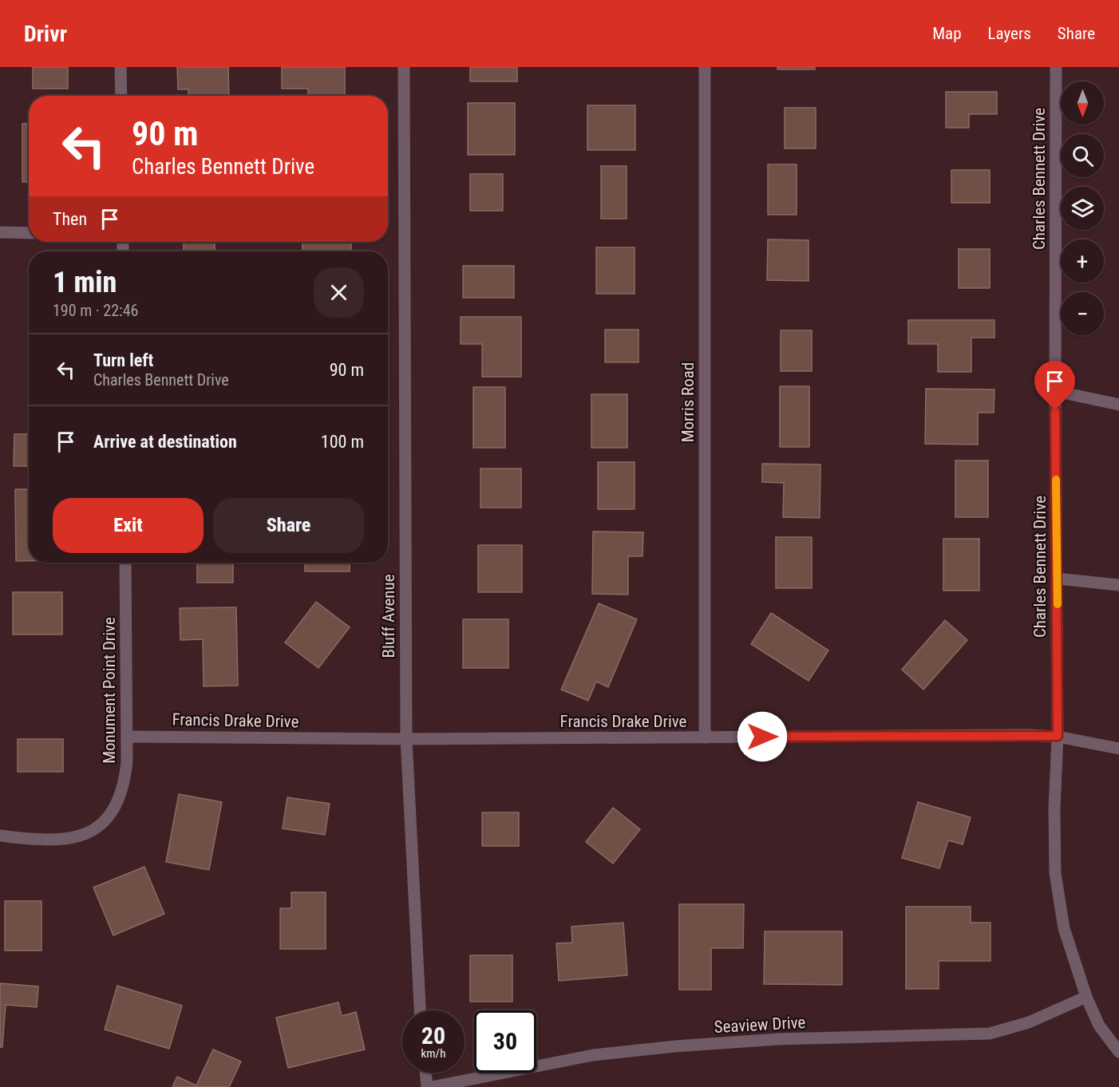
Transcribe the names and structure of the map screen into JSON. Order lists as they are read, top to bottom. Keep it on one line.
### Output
{"streets":{"street":["Charles Bennett Drive","Morris Road","Bluff Avenue","Monument Point Drive","Francis Drake Drive","Seaview Drive"]},"crossings":[["Charles Bennett Drive","Francis Drake Drive"],["Charles Bennett Drive","Seaview Drive"],["Morris Road","Francis Drake Drive"],["Bluff Avenue","Francis Drake Drive"],["Monument Point Drive","Francis Drake Drive"]],"north":"bottom","page":{"header":"Drivr","nav":["Map","Layers","Share"],"map_buttons":["+","−"],"turn":["90 m","Charles Bennett Drive"],"then":"Then","heading":["1 min","190 m · 22:46"],"list":[{"name":"Turn left","note":"Charles Bennett Drive","value":"90 m"},{"name":"Arrive at destination","value":"100 m"}],"buttons":["Exit","Share"],"speed":"20 km/h","limit":"30"}}
